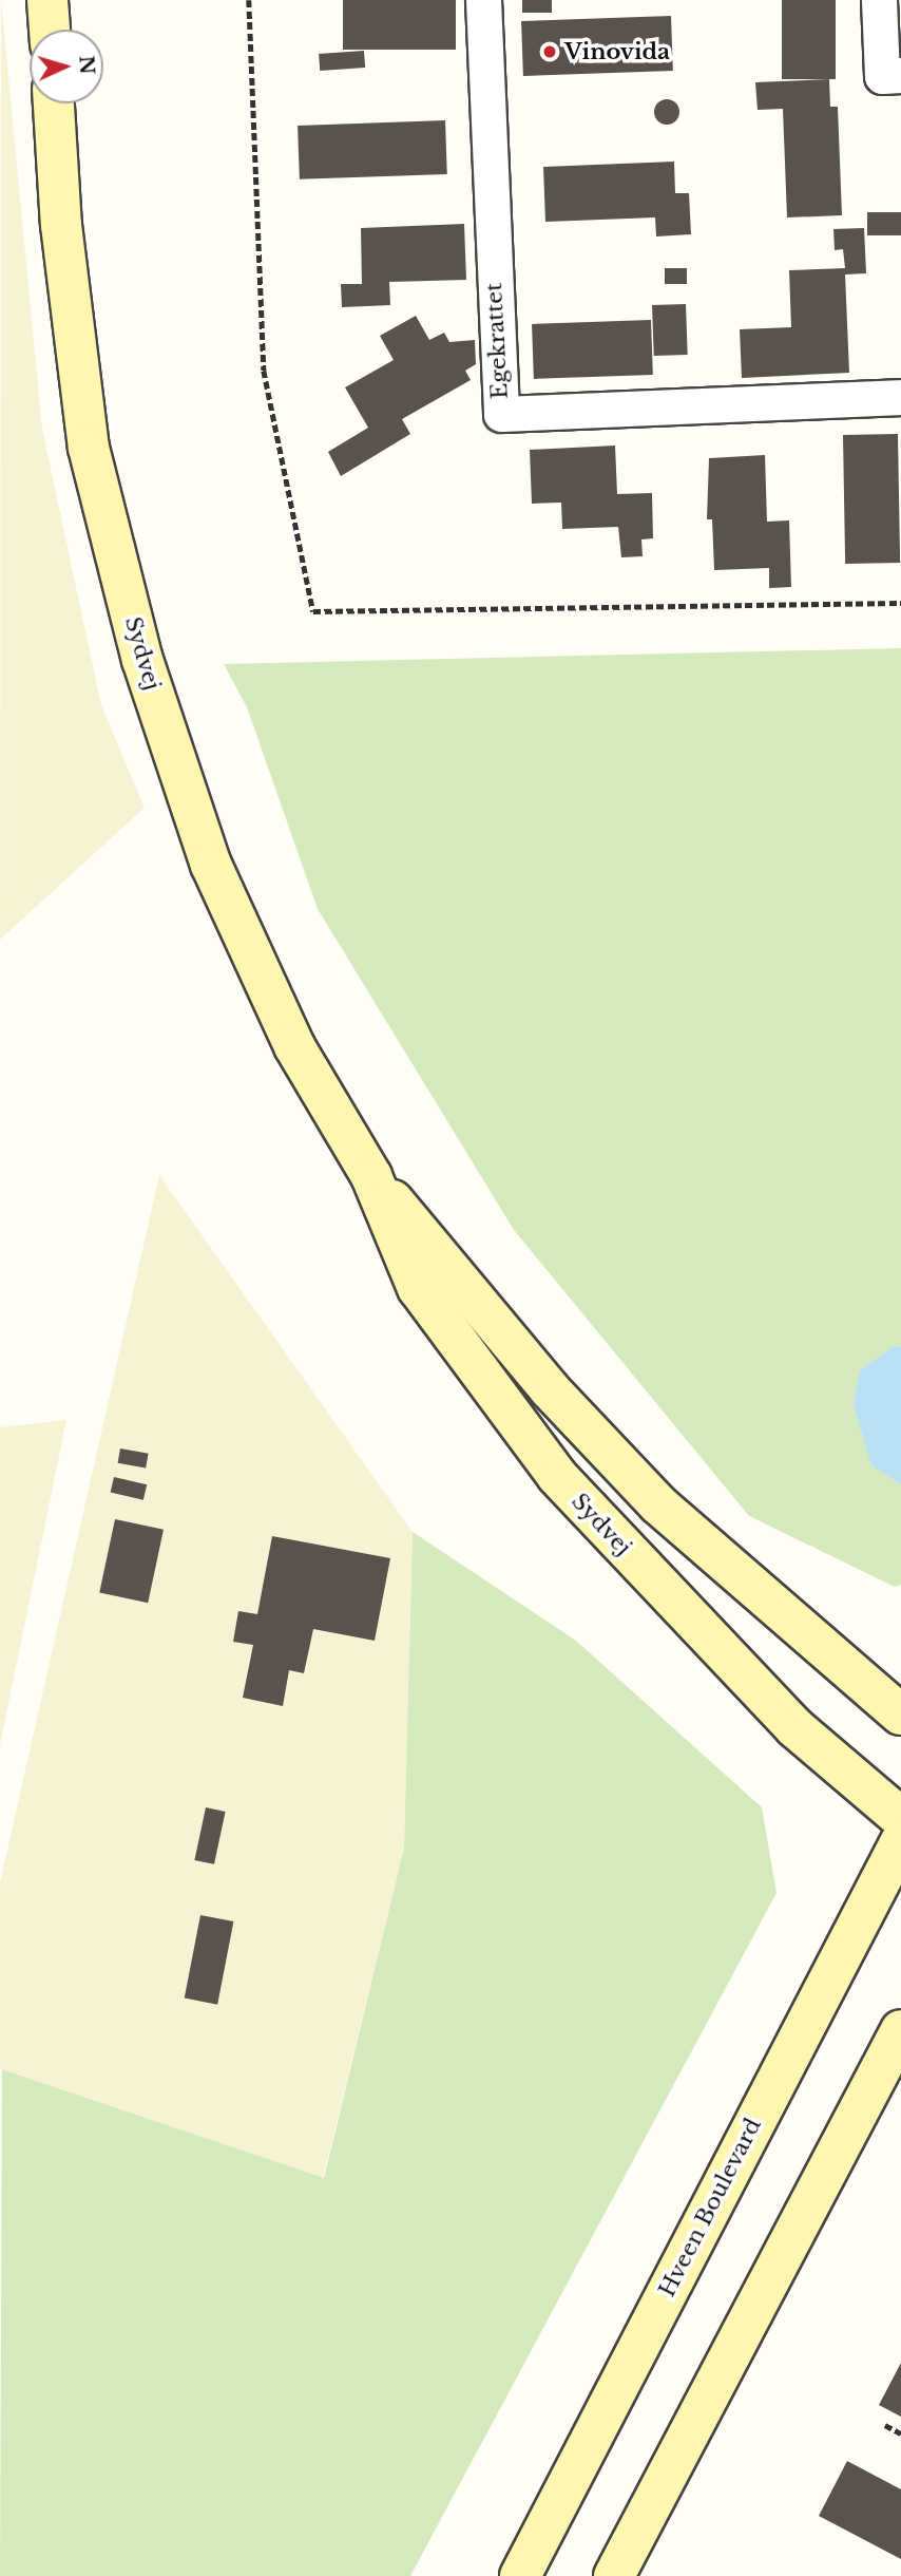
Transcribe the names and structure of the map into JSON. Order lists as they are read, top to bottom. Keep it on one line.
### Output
{"streets":{"main road":["Sydvej","Hveen Boulevard"],"street":["Egekrattet"]},"places":["Vinovida"],"north":"right"}
